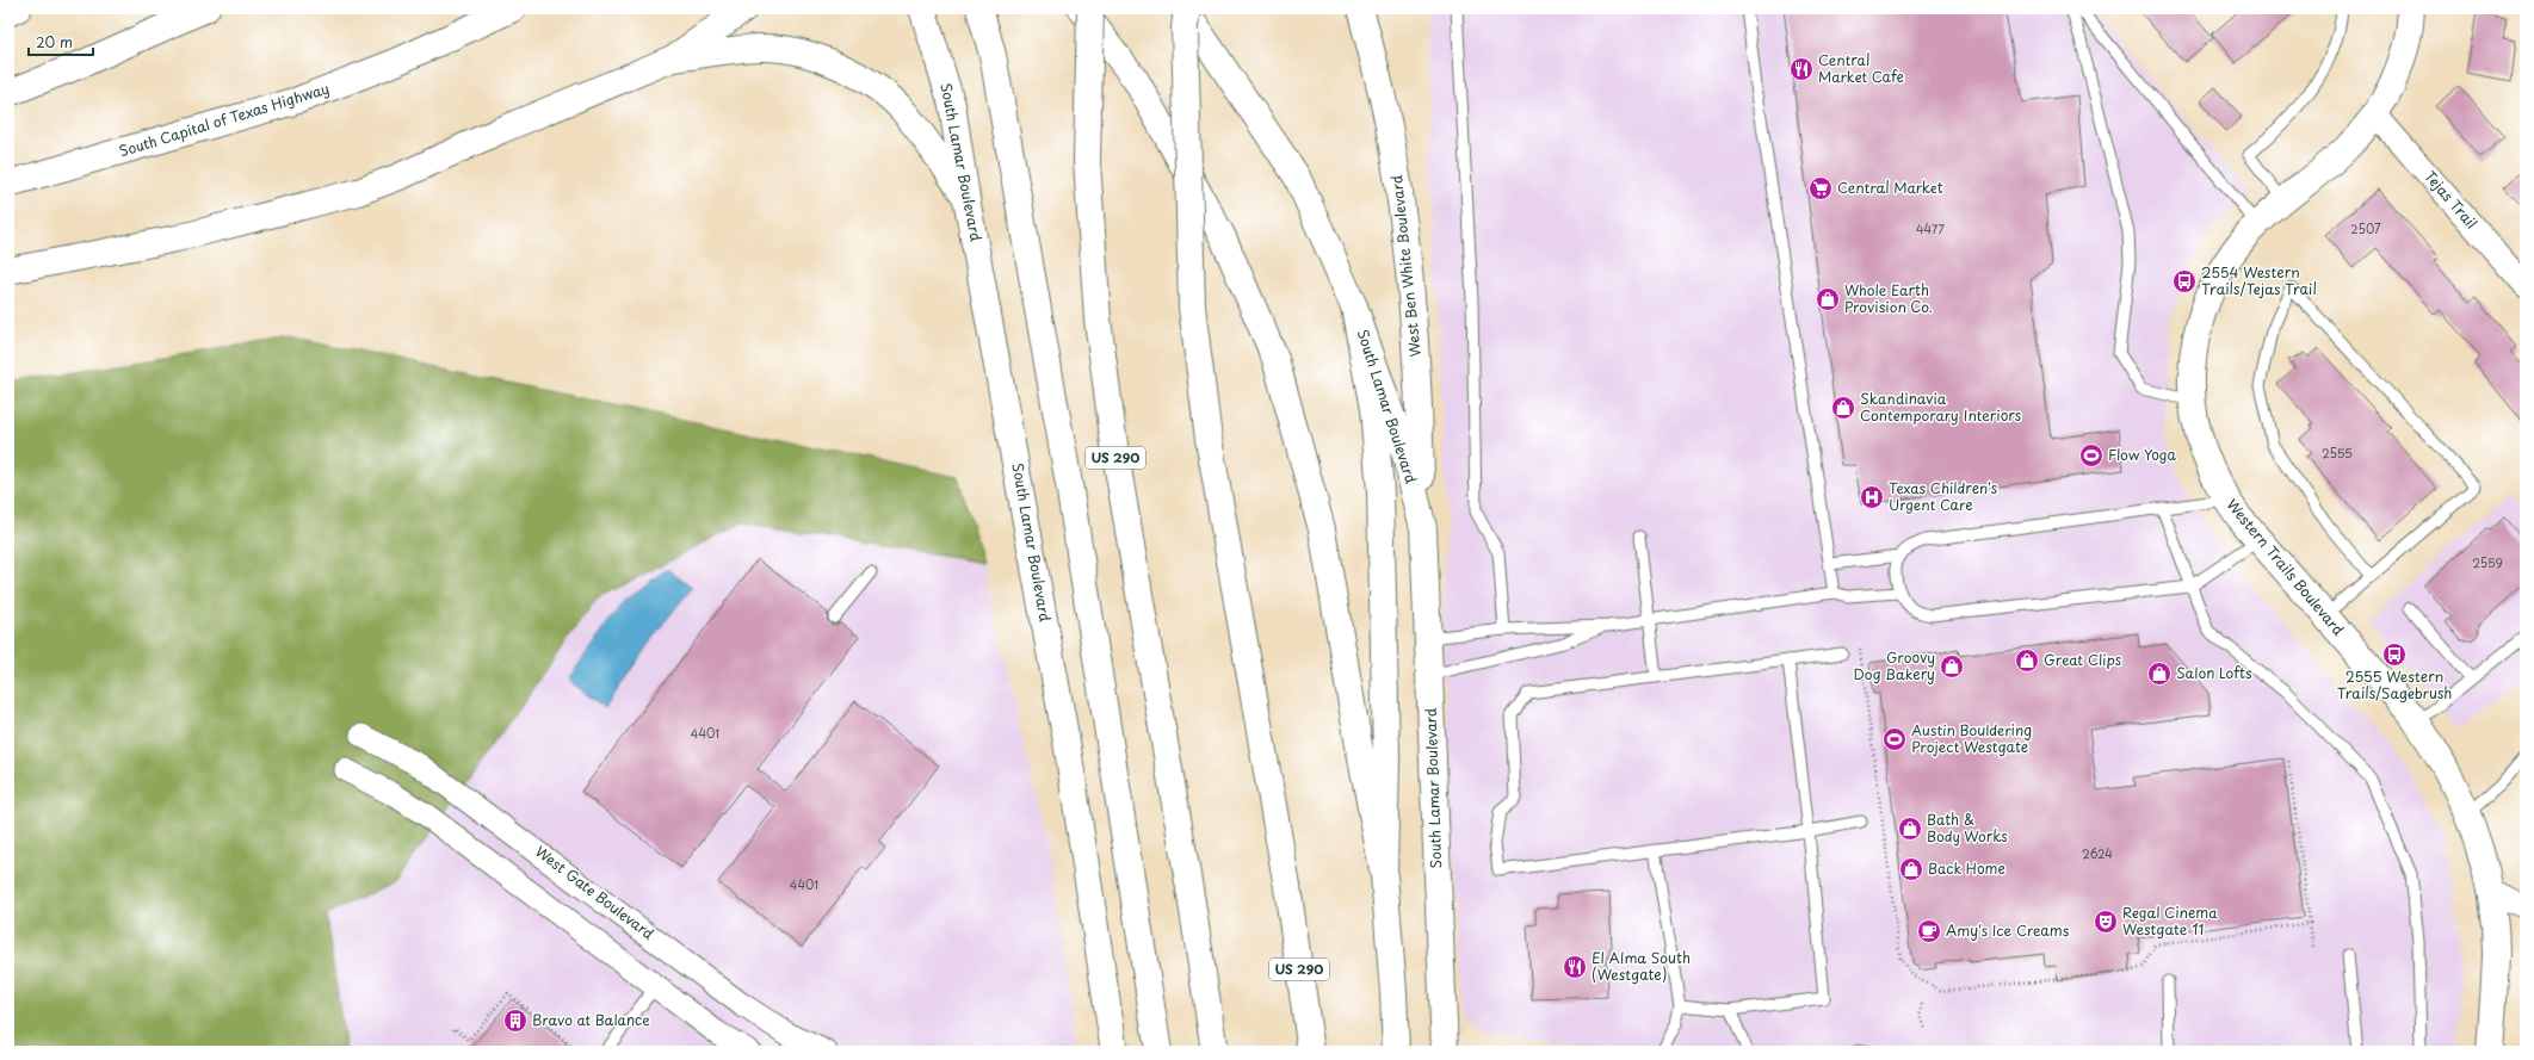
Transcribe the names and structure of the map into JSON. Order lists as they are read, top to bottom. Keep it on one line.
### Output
{"streets":{"main road":["South Capital of Texas Highway","South Lamar Boulevard","West Ben White Boulevard","US 290","Western Trails Boulevard"],"street":["Tejas Trail","West Gate Boulevard"]},"crossings":[["South Lamar Boulevard","West Ben White Boulevard"],["South Lamar Boulevard","US 290"],["Tejas Trail","Western Trails Boulevard"]],"places":{"restaurant":["Central Market Cafe","El Alma South (Westgate)"],"supermarket":["Central Market"],"bus stop":["2554 Western Trails/Tejas Trail","2555 Western Trails/Sagebrush"],"shop":["Whole Earth Provision Co.","Skandinavia Contemporary Interiors","Great Clips","Groovy Dog Bakery","Salon Lofts","Bath & Body Works","Back Home"],"sports":["Flow Yoga","Austin Bouldering Project Westgate"],"hospital":["Texas Children's Urgent Care"],"theatre":["Regal Cinema Westgate 11"],"cafe":["Amy's Ice Creams"],"building":["Bravo at Balance"]},"house_numbers":["4477","2507","2555","2559","4401","2624","4401"],"scale_bar":"20 m"}
